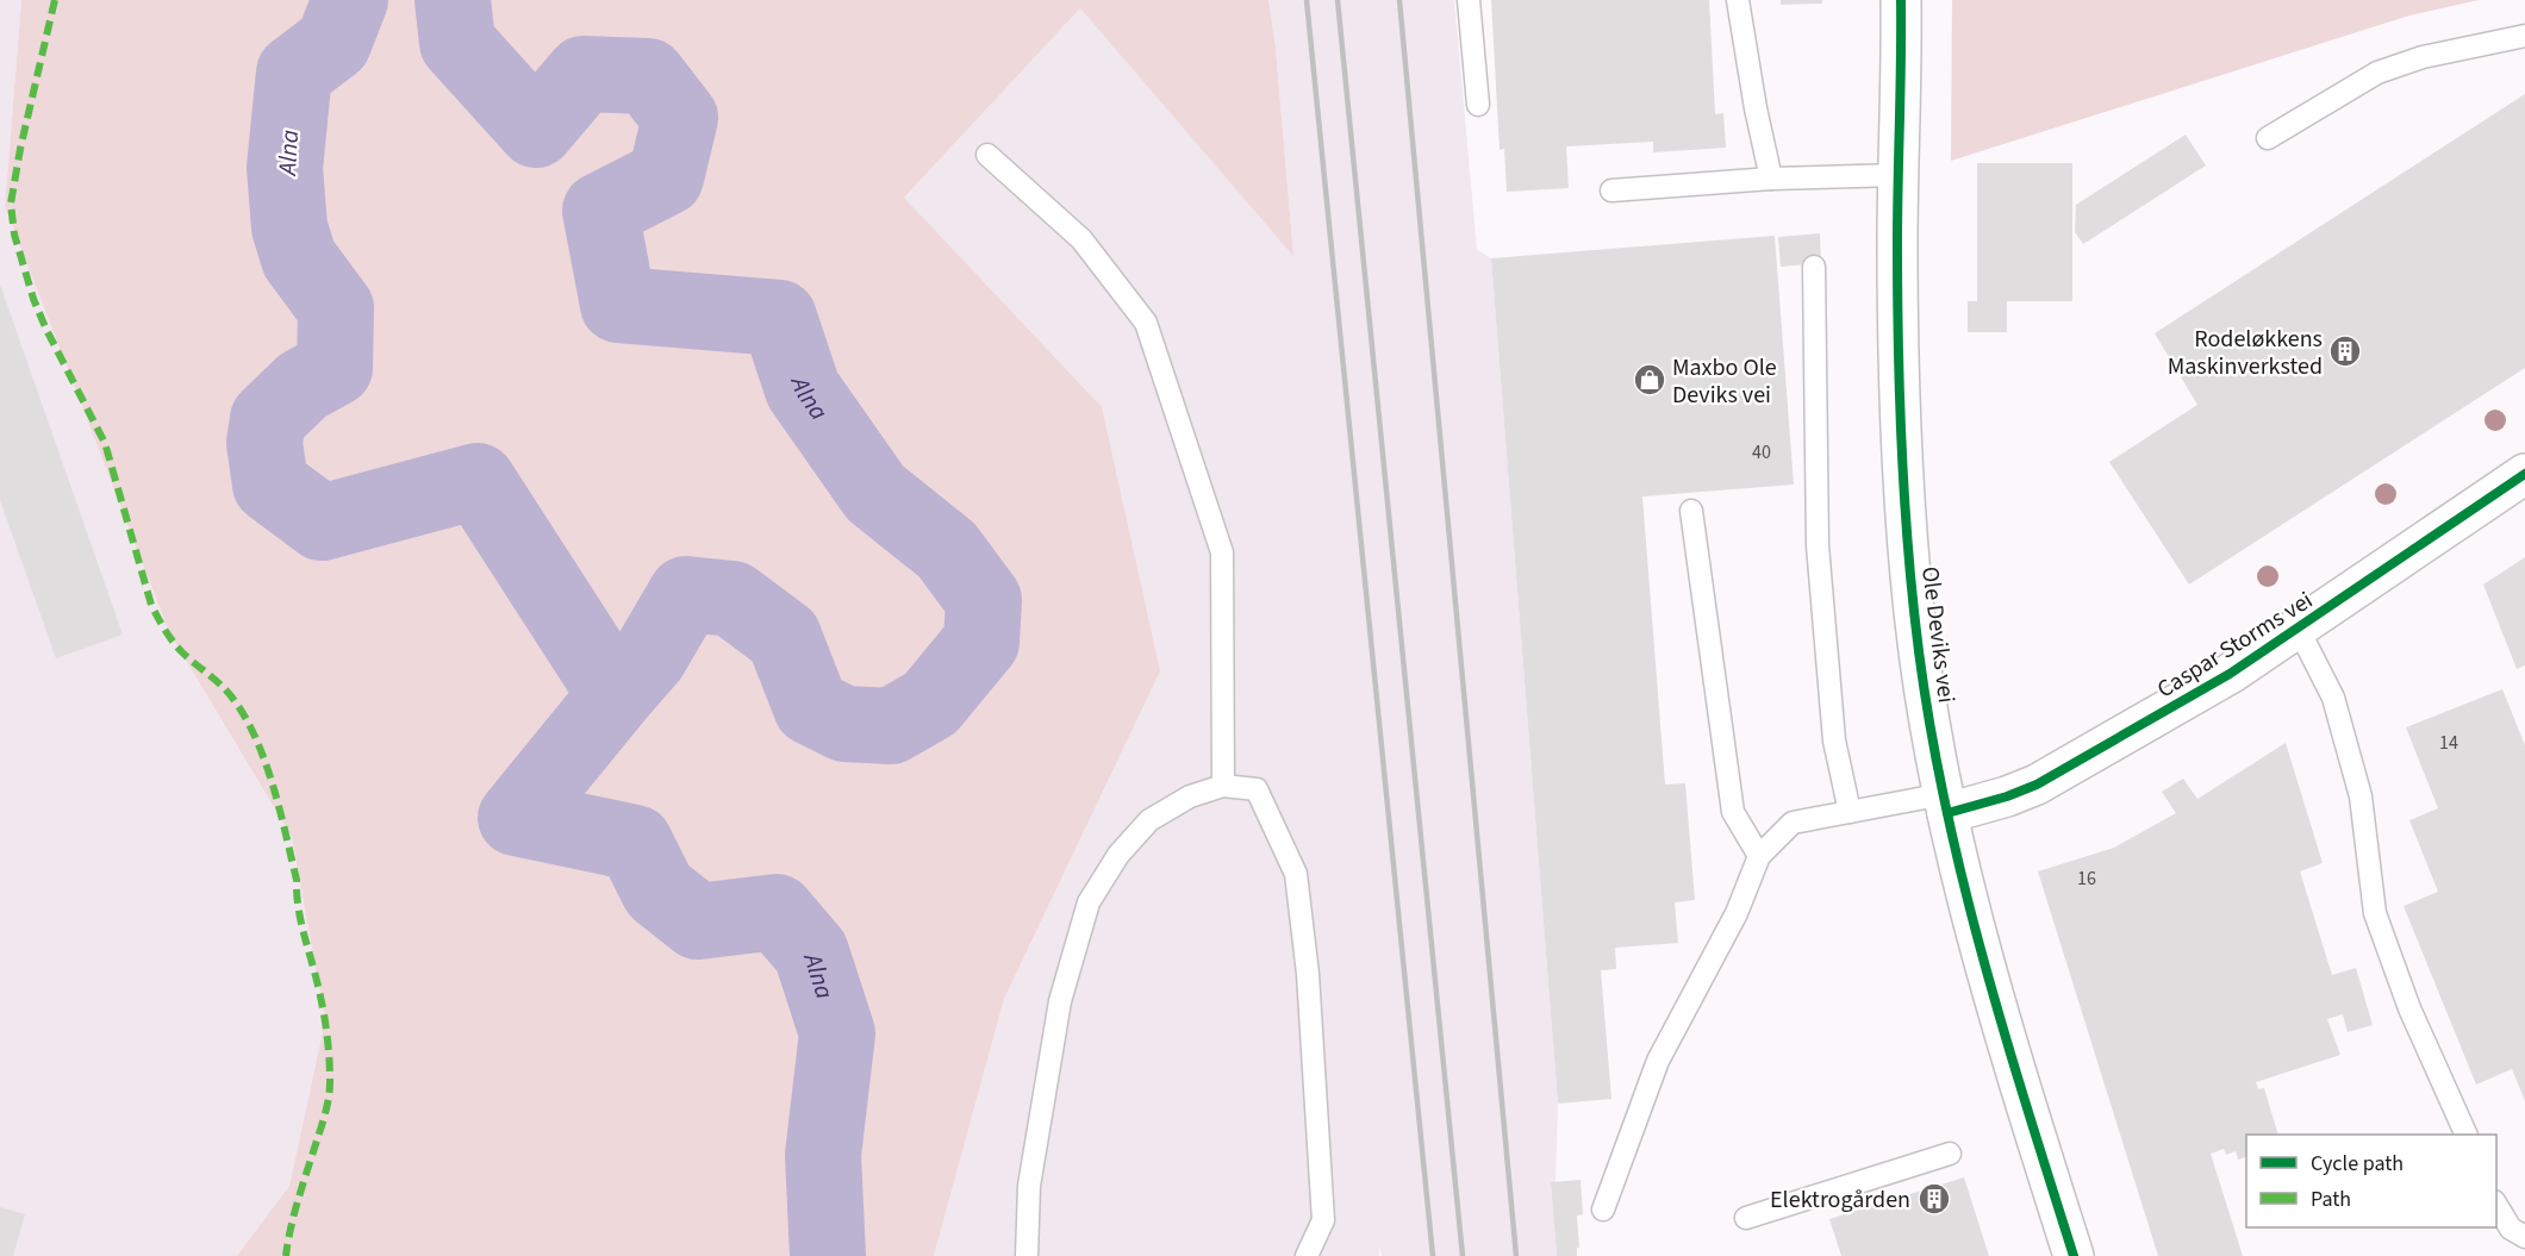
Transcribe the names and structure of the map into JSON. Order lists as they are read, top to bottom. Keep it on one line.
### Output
{"streets":{"street":["Ole Deviks vei","Caspar Storms vei"]},"crossings":[["Ole Deviks vei","Caspar Storms vei"]],"water":["Alna"],"places":{"building":["Rodeløkkens Maskinverksted","Elektrogården"],"shop":["Maxbo Ole Deviks vei"]},"house_numbers":["40","14","16"],"legend":["Cycle path","Path"]}
